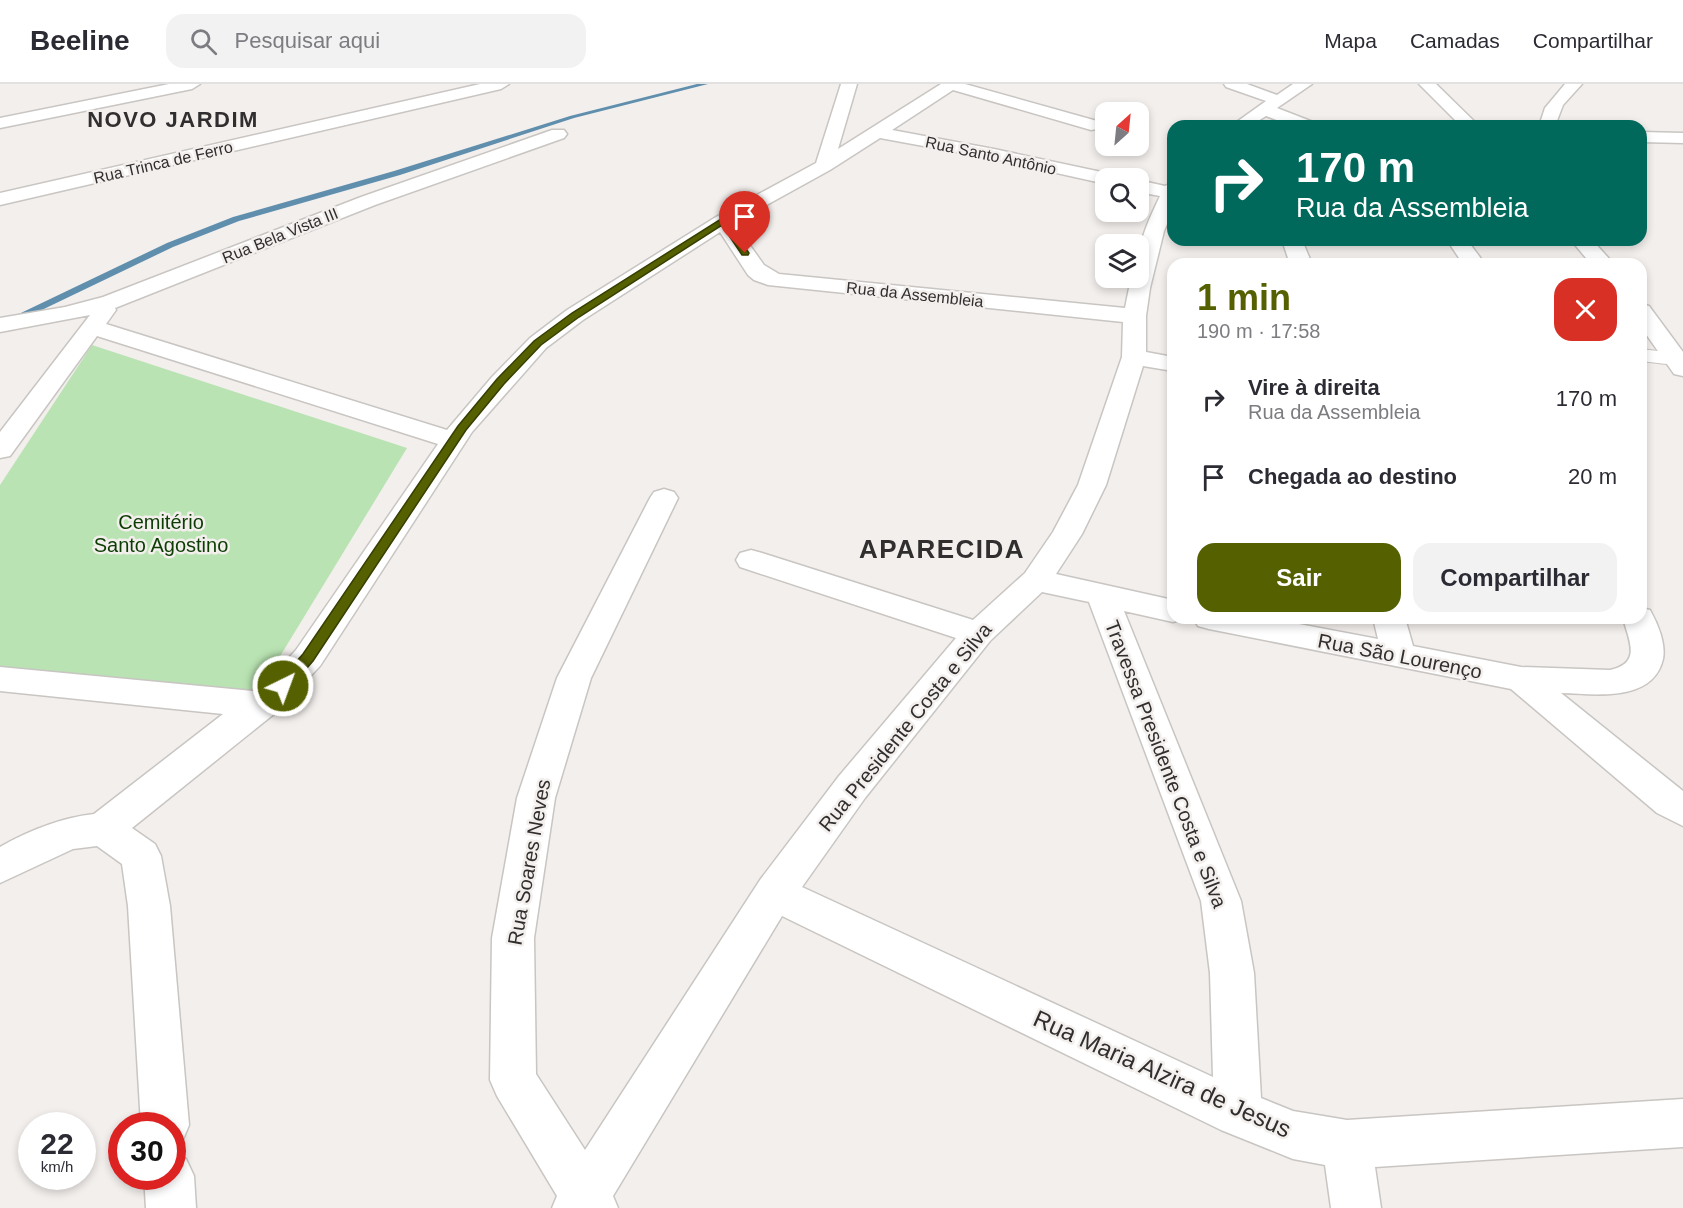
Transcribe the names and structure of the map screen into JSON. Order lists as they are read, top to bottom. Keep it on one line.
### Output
{"streets":{"street":["Rua Santo Antônio","Rua Trinca de Ferro","Rua Bela Vista III","Rua da Assembleia","Rua São Lourenço","Rua Presidente Costa e Silva","Travessa Presidente Costa e Silva","Rua Soares Neves","Rua Maria Alzira de Jesus"]},"crossings":[["Rua da Assembleia","Rua Presidente Costa e Silva"],["Rua Presidente Costa e Silva","Rua Soares Neves"],["Rua Presidente Costa e Silva","Rua Maria Alzira de Jesus"],["Travessa Presidente Costa e Silva","Rua Maria Alzira de Jesus"]],"districts":["NOVO JARDIM","APARECIDA"],"parks":["Cemitério Santo Agostino"],"north":"top right","page":{"header":"Beeline","search":"Pesquisar aqui","nav":["Mapa","Camadas","Compartilhar"],"turn":["170 m","Rua da Assembleia"],"heading":["1 min","190 m · 17:58"],"list":[{"name":"Vire à direita","note":"Rua da Assembleia","value":"170 m"},{"name":"Chegada ao destino","value":"20 m"}],"buttons":["Sair","Compartilhar"],"speed":"22 km/h","limit":"30"}}
